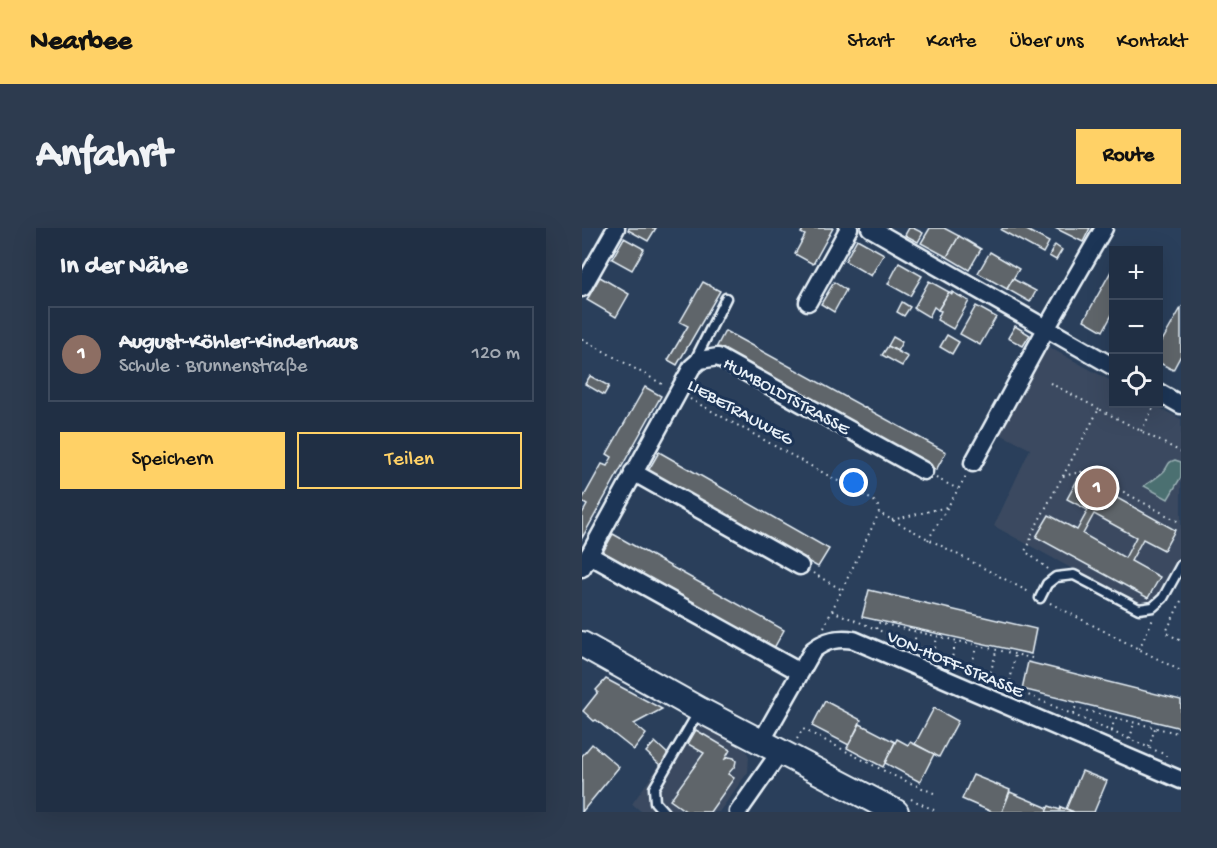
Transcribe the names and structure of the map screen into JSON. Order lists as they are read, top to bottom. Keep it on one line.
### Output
{"streets":{"street":["HUMBOLDTSTRASSE","VON-HOFF-STRASSE"],"path":["LIEBETRAUWEG"]},"page":{"header":"Nearbee","nav":["Start","Karte","Über uns","Kontakt"],"buttons":["Route",["Speichern","Teilen"]],"title":"Anfahrt","heading":"In der Nähe","map_buttons":["+","−"],"list":[{"mark":"1","name":"August-Köhler-Kinderhaus","note":"Schule · Brunnenstraße","value":"120 m"}],"pins":"1"}}
